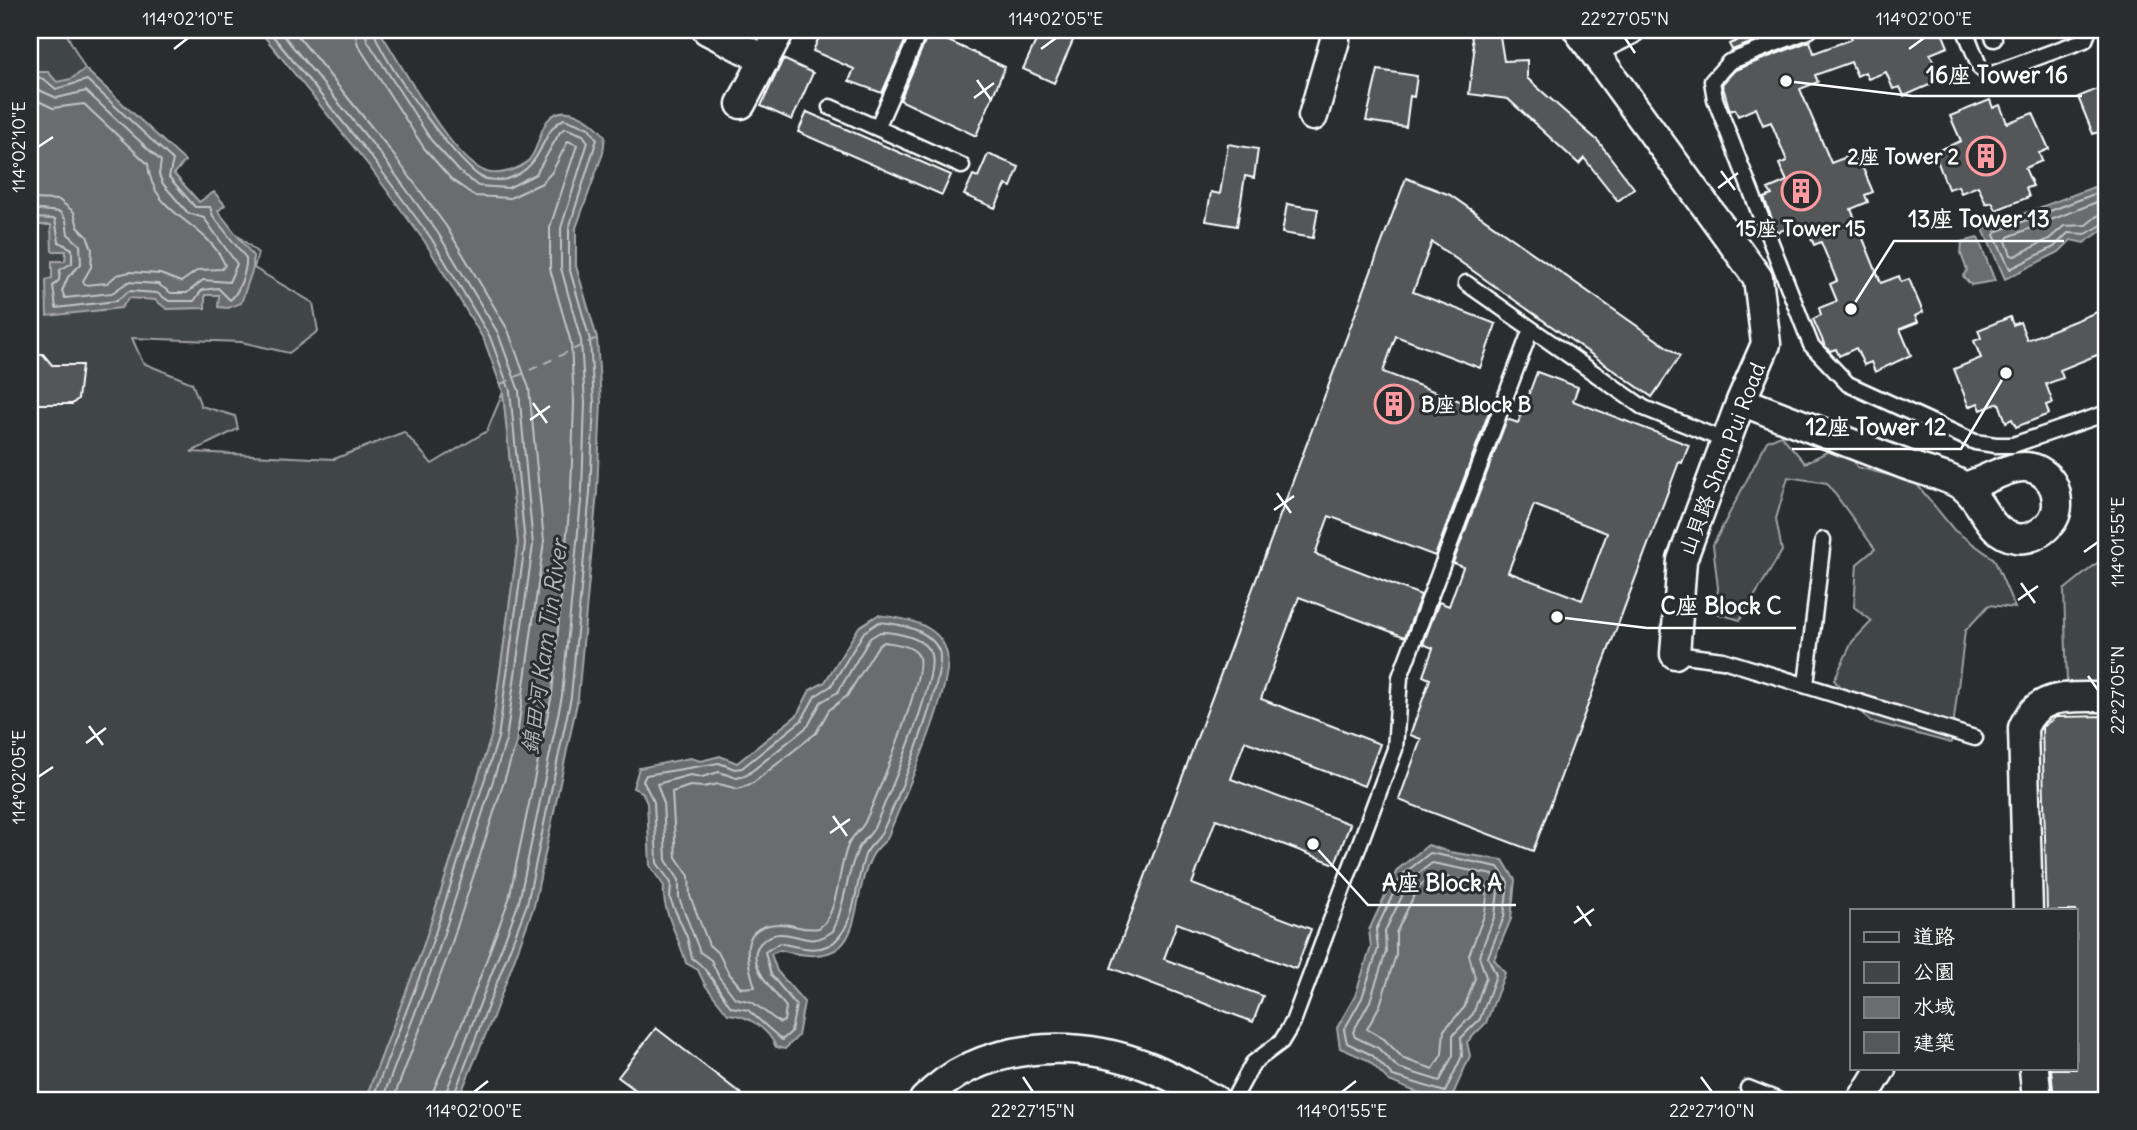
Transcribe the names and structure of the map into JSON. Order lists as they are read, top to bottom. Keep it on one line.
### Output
{"streets":{"street":["山貝路 Shan Pui Road"]},"water":["錦田河 Kam Tin River"],"places":{"other":["16座 Tower 16","13座 Tower 13","12座 Tower 12","C座 Block C","A座 Block A"],"building":["2座 Tower 2","15座 Tower 15","B座 Block B"]},"legend":["道路","公園","水域","建築"],"coordinates":["114°02'10\"E","114°02'05\"E","22°27'05\"N","114°02'00\"E","114°01'55\"E","22°27'15\"N","22°27'10\"N"]}
